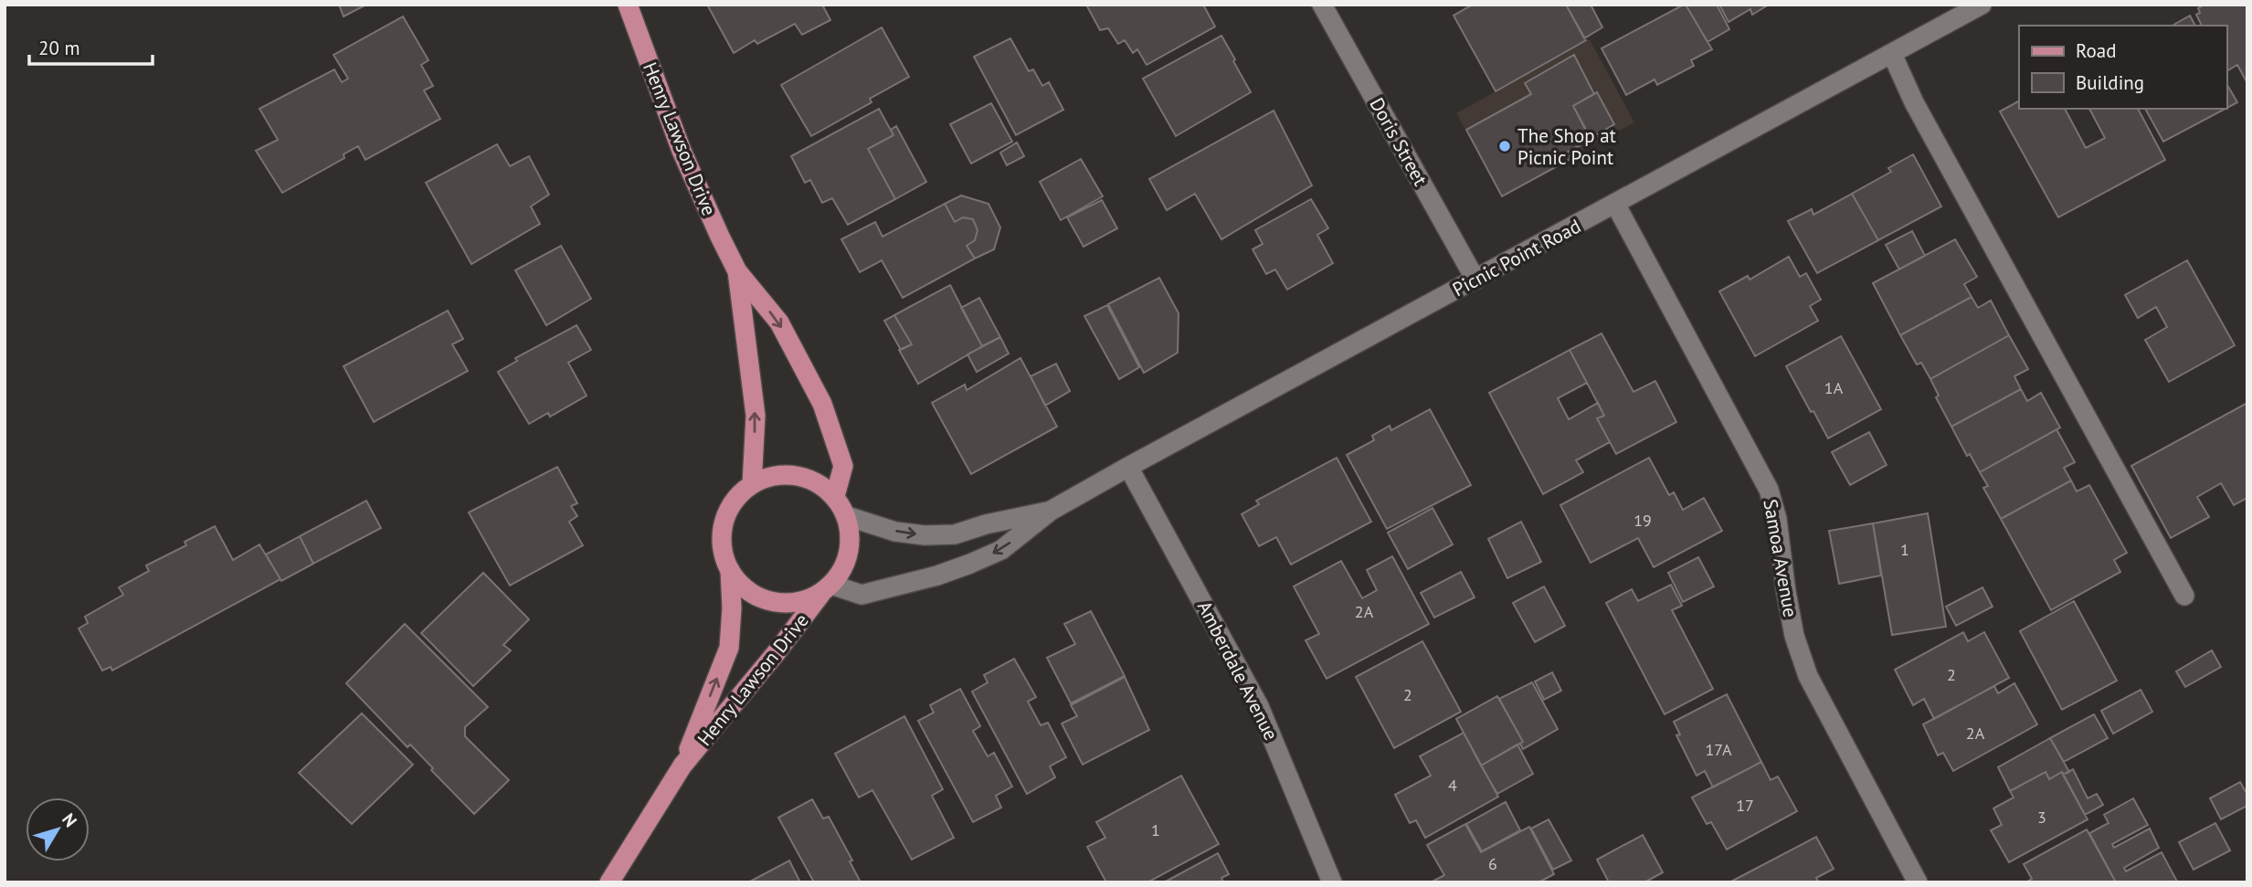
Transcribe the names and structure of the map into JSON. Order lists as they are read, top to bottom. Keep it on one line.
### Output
{"streets":{"main road":["Henry Lawson Drive"],"street":["Doris Street","Picnic Point Road","Samoa Avenue","Amberdale Avenue"]},"crossings":[["Henry Lawson Drive","Picnic Point Road"],["Doris Street","Picnic Point Road"],["Picnic Point Road","Samoa Avenue"],["Picnic Point Road","Amberdale Avenue"]],"places":["The Shop at Picnic Point"],"house_numbers":["1A","19","1","2A","2","2","2A","17A","4","17","3","1","6"],"legend":["Road","Building"],"scale_bar":"20 m","north":"top right"}
